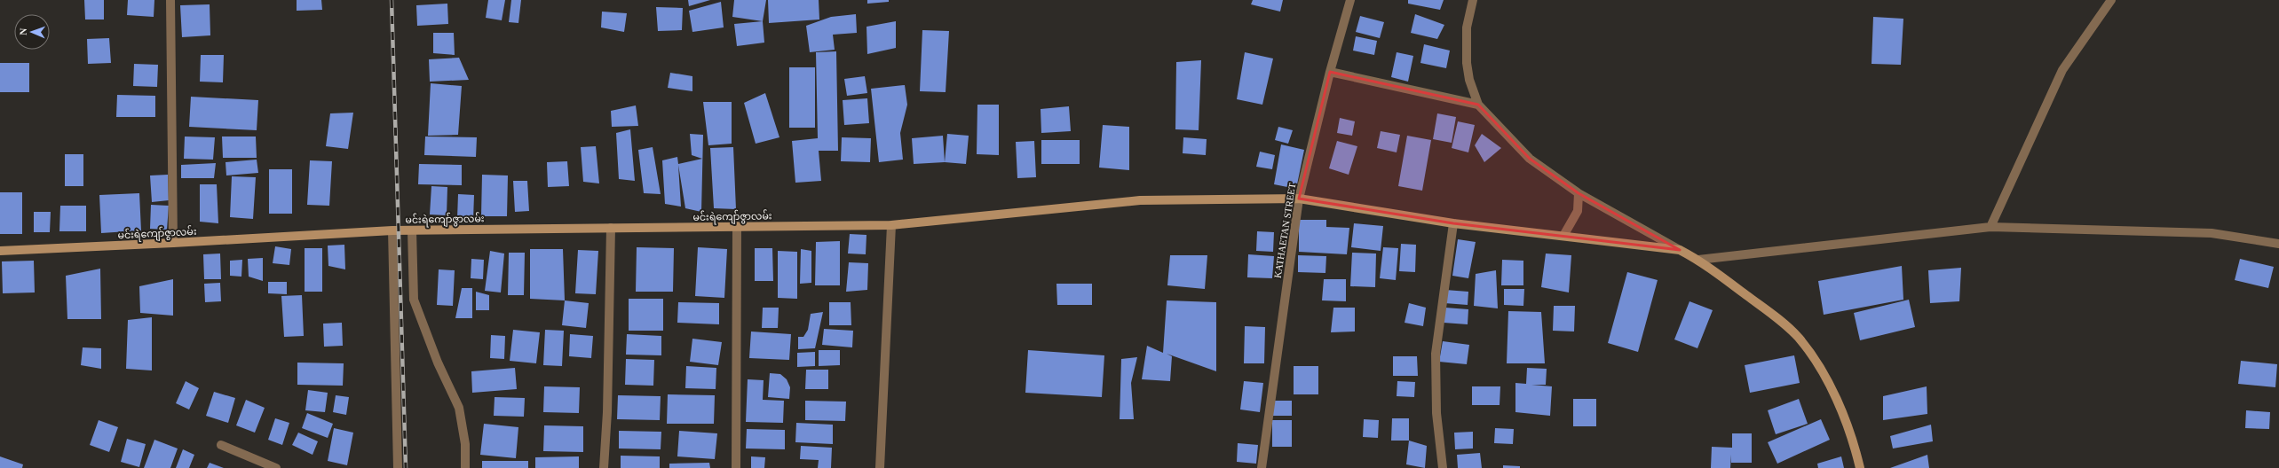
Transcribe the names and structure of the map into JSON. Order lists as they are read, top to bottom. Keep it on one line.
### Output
{"streets":{"street":["မင်းရဲကျော်ဇွာလမ်း","KATHAETAN STREET"]},"crossings":[["မင်းရဲကျော်ဇွာလမ်း","KATHAETAN STREET"]],"north":"left"}
